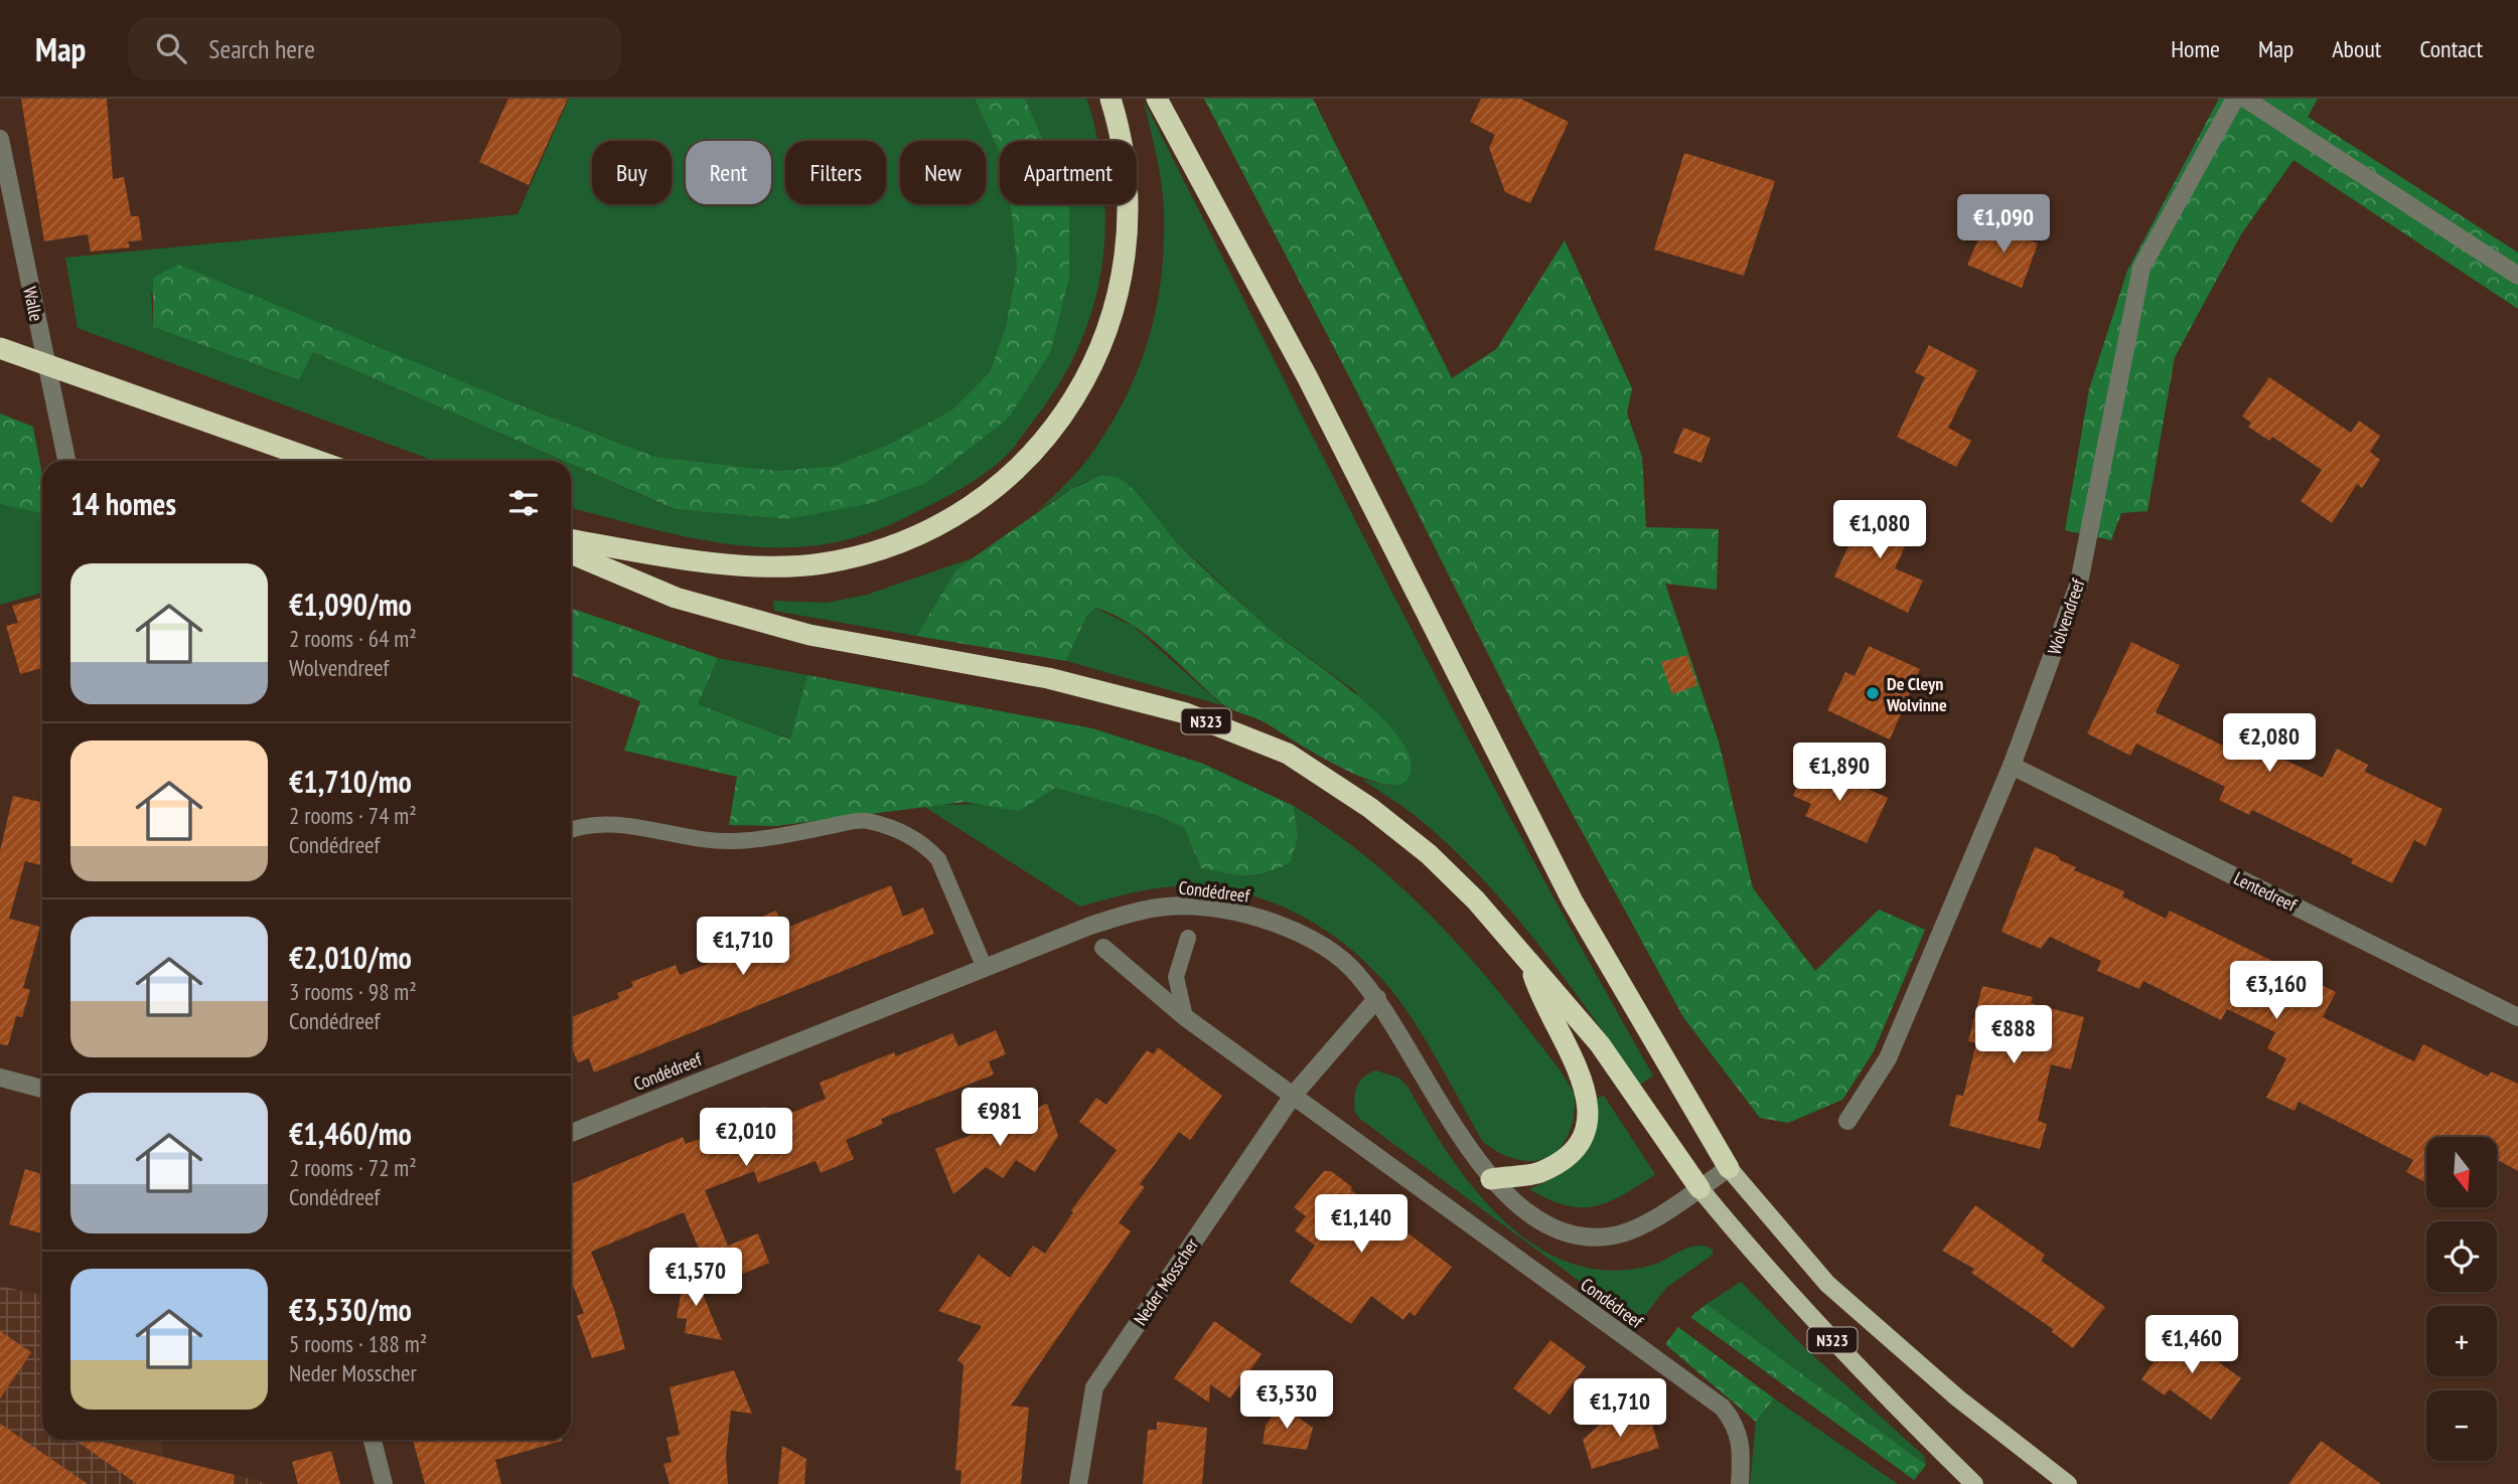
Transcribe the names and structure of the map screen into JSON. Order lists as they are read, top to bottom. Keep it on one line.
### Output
{"streets":{"highway":["N323"],"street":["Walle","Wolvendreef","Condédreef","Lentedreef","Neder Mosscher"]},"crossings":[["Wolvendreef","Lentedreef"],["N323","Condédreef"],["Condédreef","Neder Mosscher"]],"places":["De Cleyn Wolvinne"],"north":"bottom","page":{"header":"Map","search":"Search here","nav":["Home","Map","About","Contact"],"chip":["Buy","Rent","Filters","New","Apartment"],"price":["€1,090","€1,080","€2,080","€1,890","€1,710","€3,160","€888","€981","€2,010","€1,140","€1,570","€1,460","€3,530","€1,710"],"heading":"14 homes","list":[{"name":"€1,090/mo","note":"2 rooms · 64 m² · Wolvendreef"},{"name":"€1,710/mo","note":"2 rooms · 74 m² · Condédreef"},{"name":"€2,010/mo","note":"3 rooms · 98 m² · Condédreef"},{"name":"€1,460/mo","note":"2 rooms · 72 m² · Condédreef"},{"name":"€3,530/mo","note":"5 rooms · 188 m² · Neder Mosscher"}],"map_buttons":["+","−"]}}
